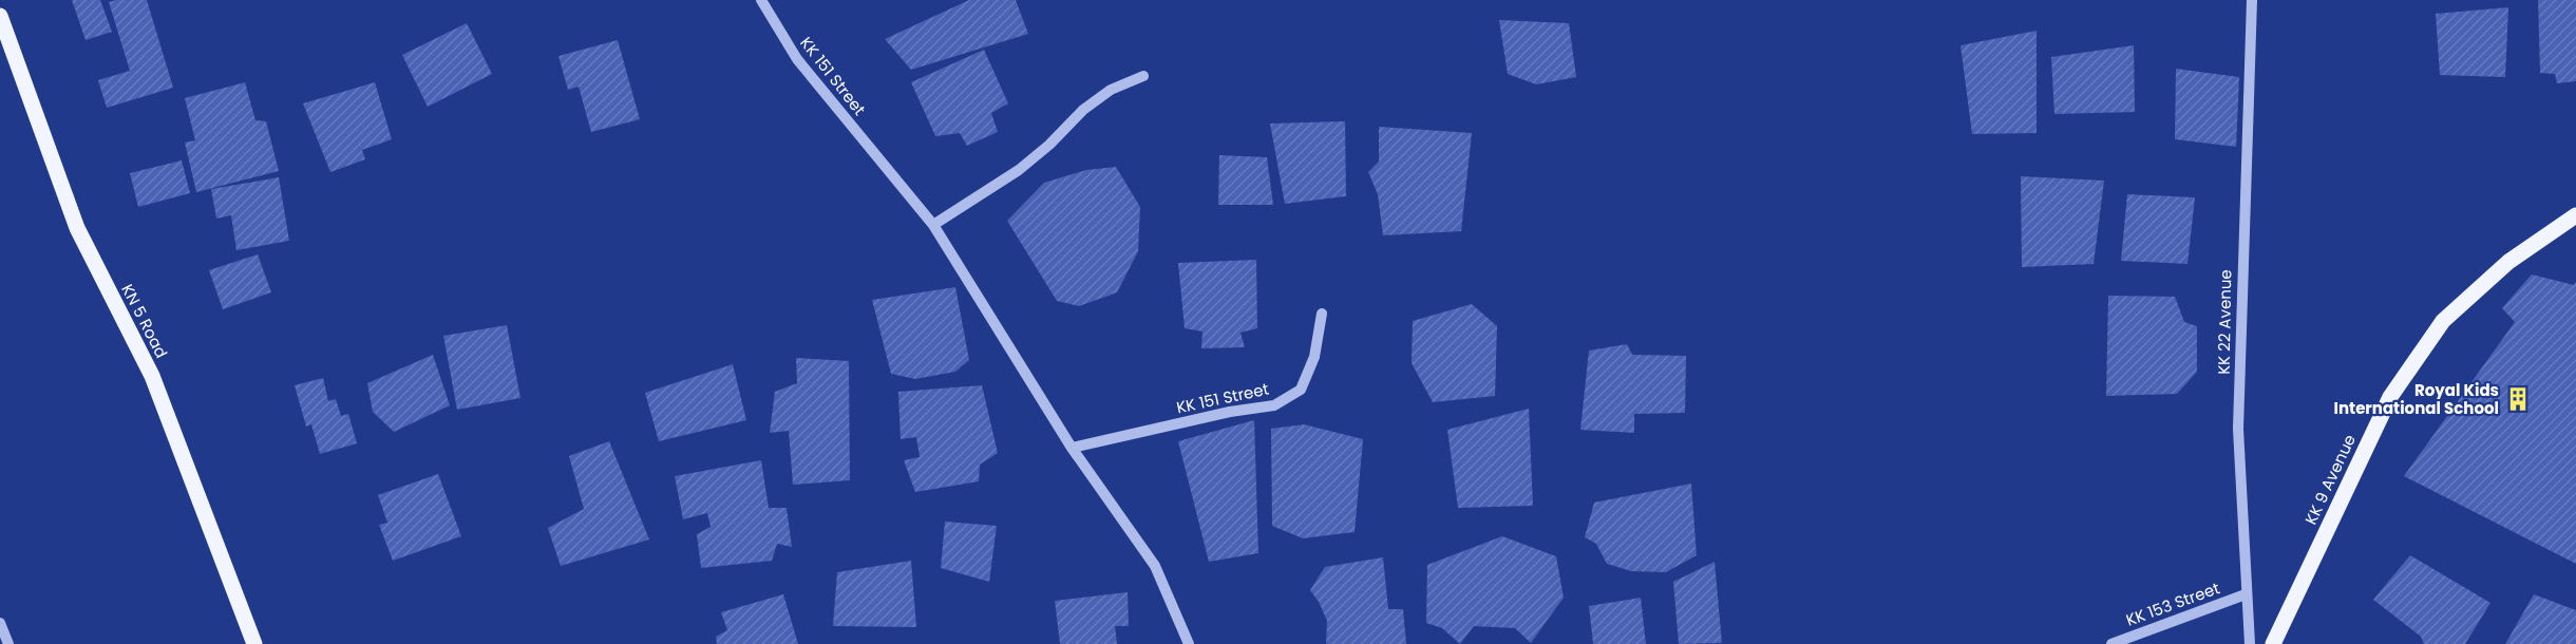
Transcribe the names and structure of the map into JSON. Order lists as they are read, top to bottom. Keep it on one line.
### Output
{"streets":{"main road":["KN 5 Road","KK 9 Avenue"],"street":["KK 151 Street","KK 22 Avenue","KK 153 Street"]},"crossings":[["KK 22 Avenue","KK 153 Street"]],"places":{"building":["Royal Kids International School"]}}
